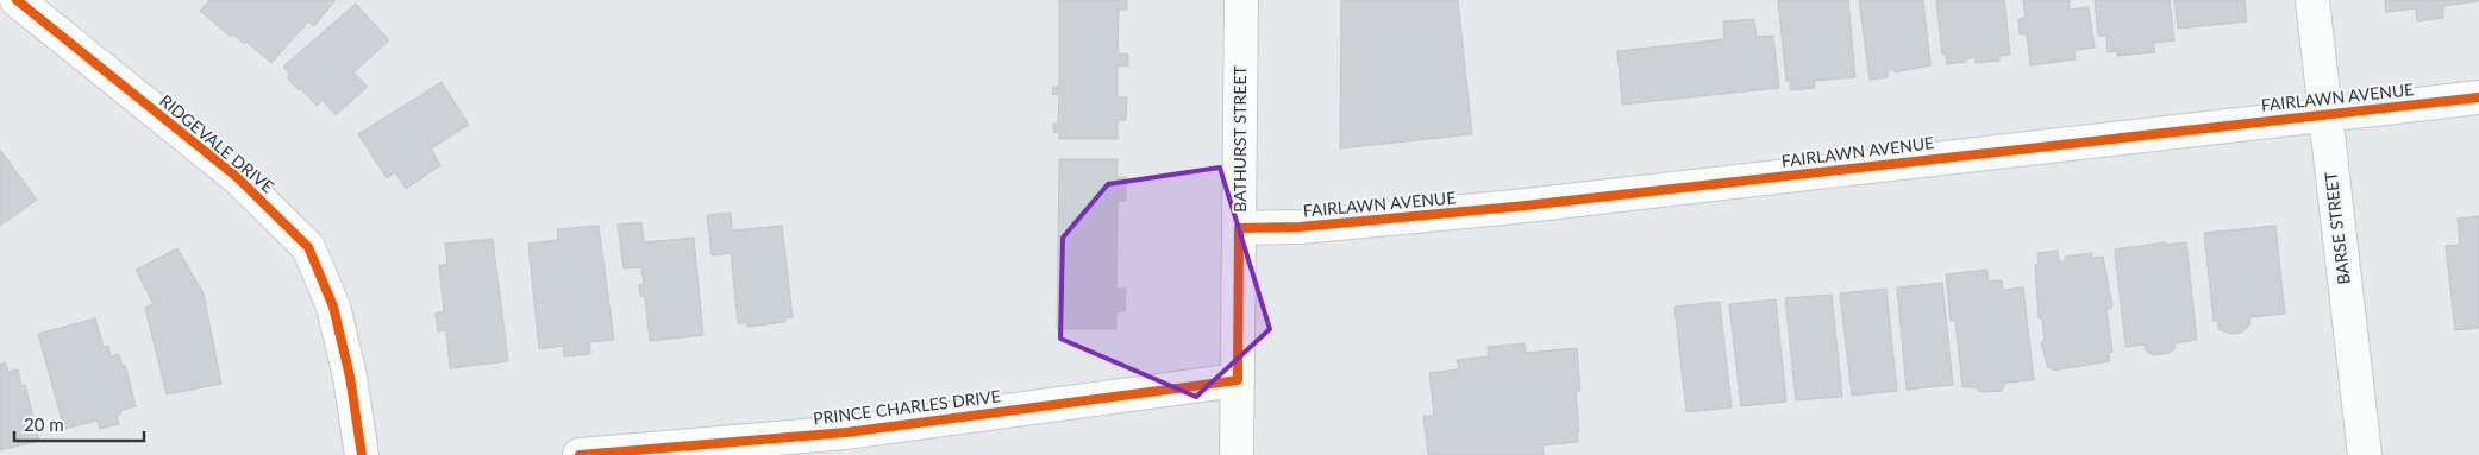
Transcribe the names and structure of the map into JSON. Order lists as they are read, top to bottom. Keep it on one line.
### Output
{"streets":{"street":["FAIRLAWN AVENUE","BATHURST STREET","RIDGEVALE DRIVE","BARSE STREET","PRINCE CHARLES DRIVE"]},"crossings":[["FAIRLAWN AVENUE","BATHURST STREET"],["FAIRLAWN AVENUE","BARSE STREET"],["BATHURST STREET","PRINCE CHARLES DRIVE"]],"scale_bar":"20 m"}
